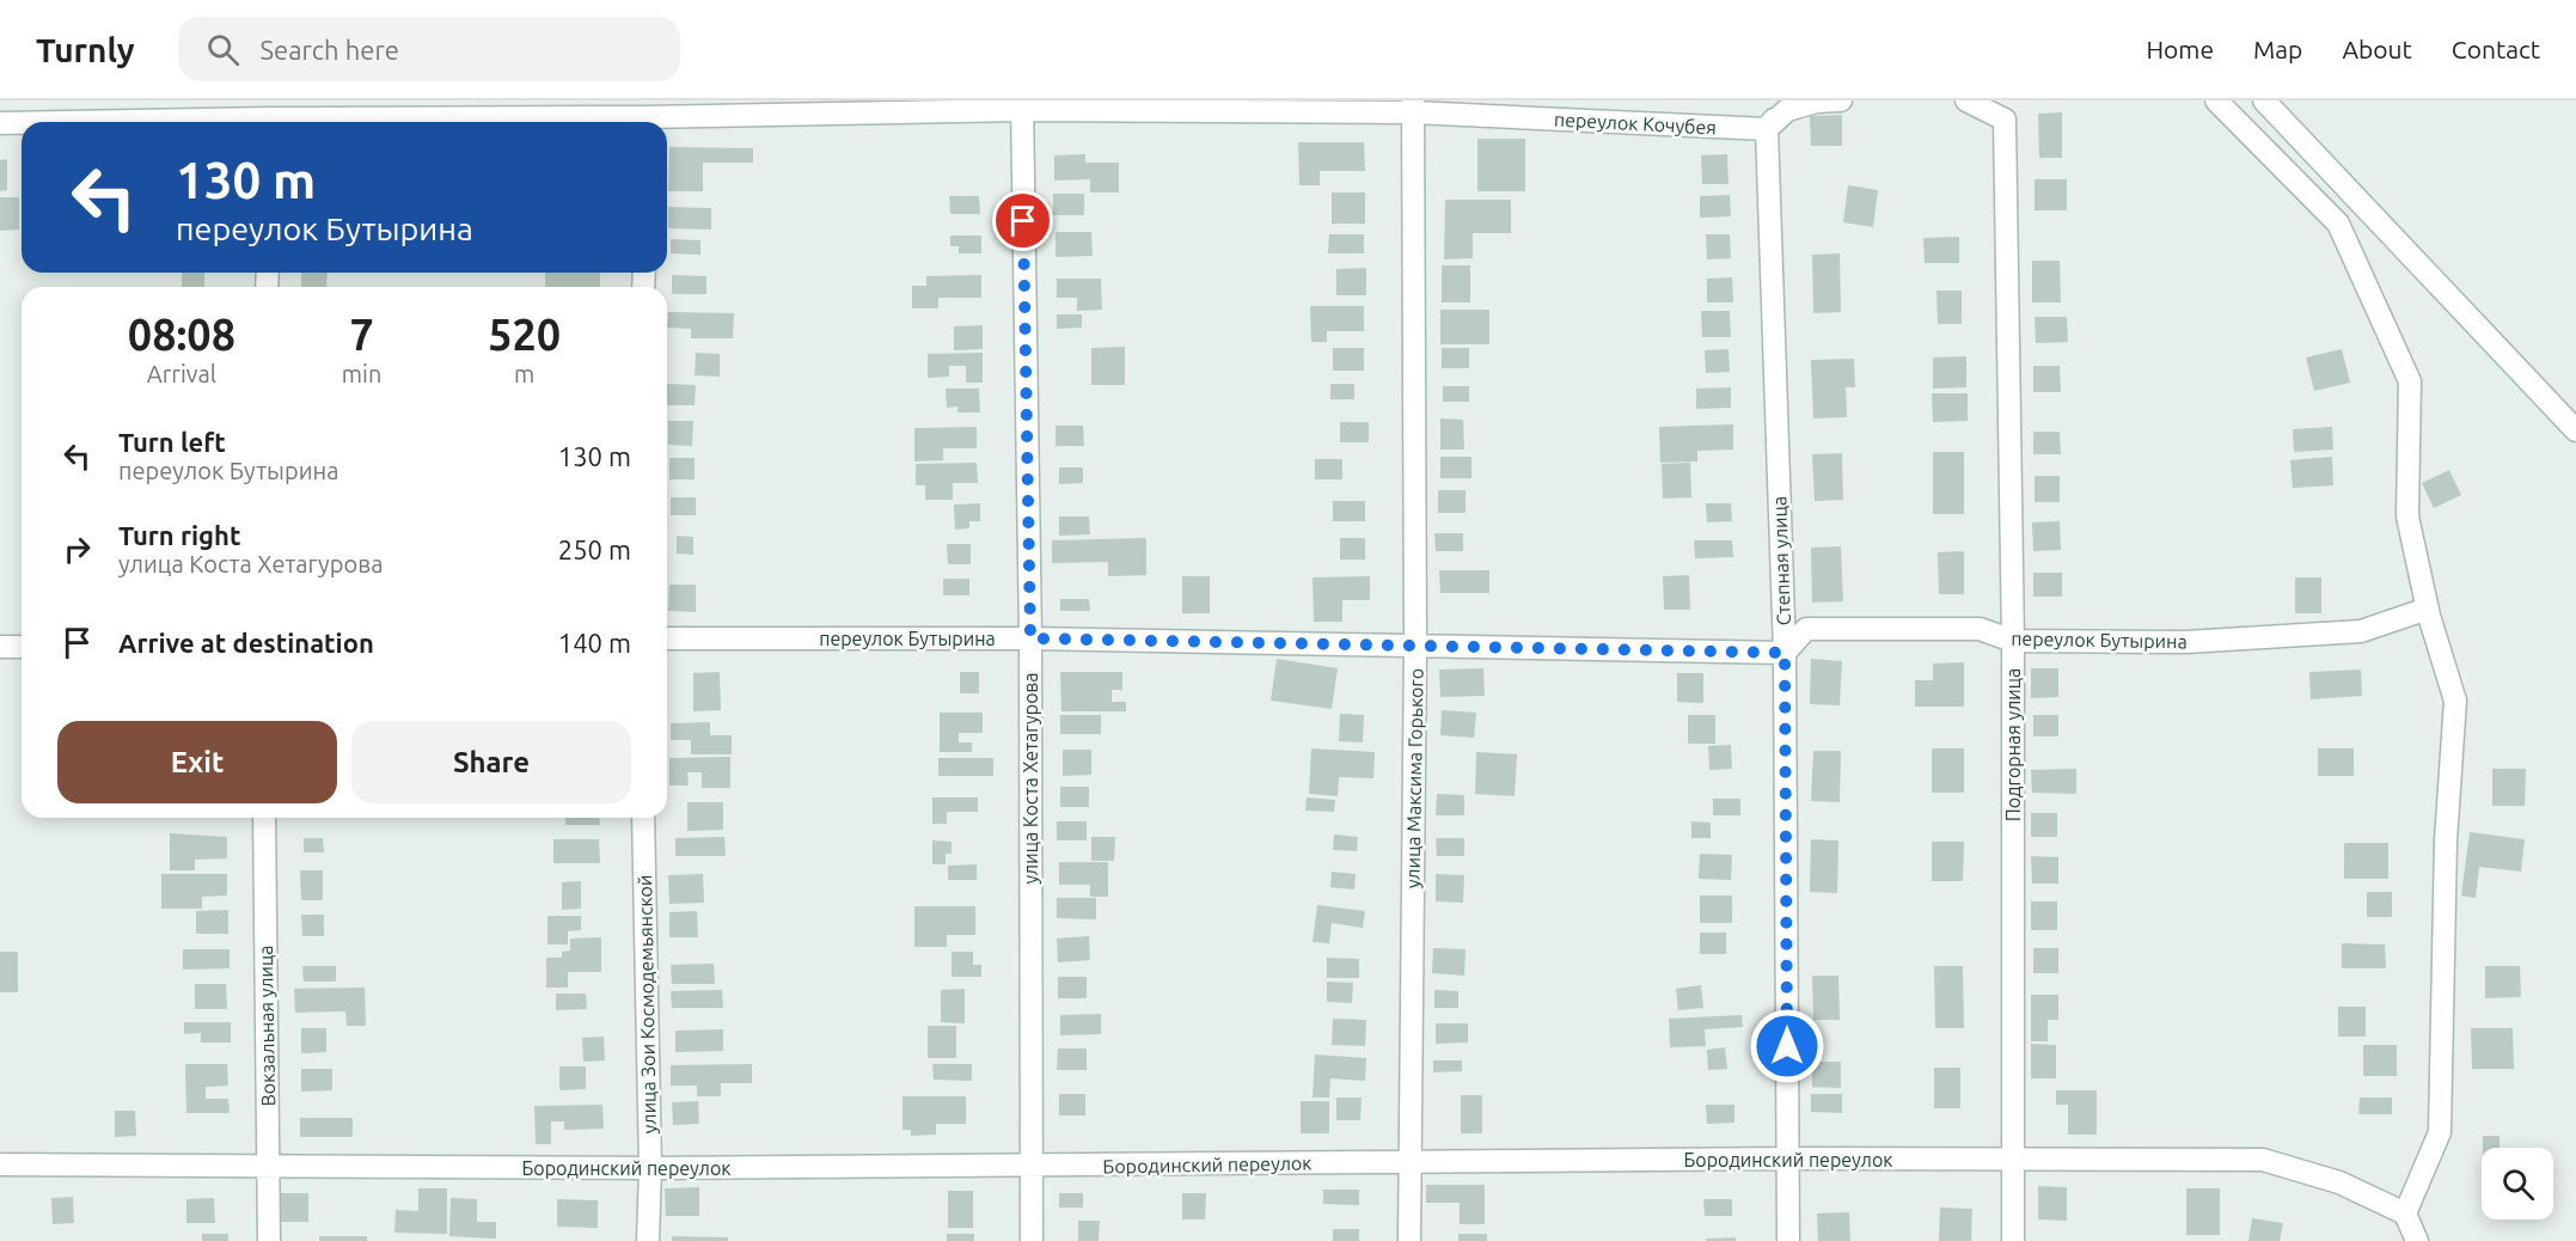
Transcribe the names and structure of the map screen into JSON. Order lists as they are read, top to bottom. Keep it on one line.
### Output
{"streets":{"street":["переулок Кочубея","Степная улица","переулок Бутырина","Подгорная улица","улица Коста Хетагурова","улица Максима Горького","улица Зои Космодемьянской","Вокзальная улица","Бородинский переулок"]},"crossings":[["переулок Кочубея","Степная улица"],["переулок Кочубея","улица Коста Хетагурова"],["переулок Кочубея","улица Максима Горького"],["Степная улица","переулок Бутырина"],["Степная улица","Бородинский переулок"],["переулок Бутырина","Подгорная улица"],["переулок Бутырина","улица Коста Хетагурова"],["переулок Бутырина","улица Максима Горького"],["Подгорная улица","Бородинский переулок"],["улица Коста Хетагурова","Бородинский переулок"],["улица Максима Горького","Бородинский переулок"],["улица Зои Космодемьянской","Бородинский переулок"],["Вокзальная улица","Бородинский переулок"]],"page":{"header":"Turnly","search":"Search here","nav":["Home","Map","About","Contact"],"turn":["130 m","переулок Бутырина"],"eta":["08:08","Arrival","7","min","520","m"],"list":[{"name":"Turn left","note":"переулок Бутырина","value":"130 m"},{"name":"Turn right","note":"улица Коста Хетагурова","value":"250 m"},{"name":"Arrive at destination","value":"140 m"}],"buttons":["Exit","Share"]}}
